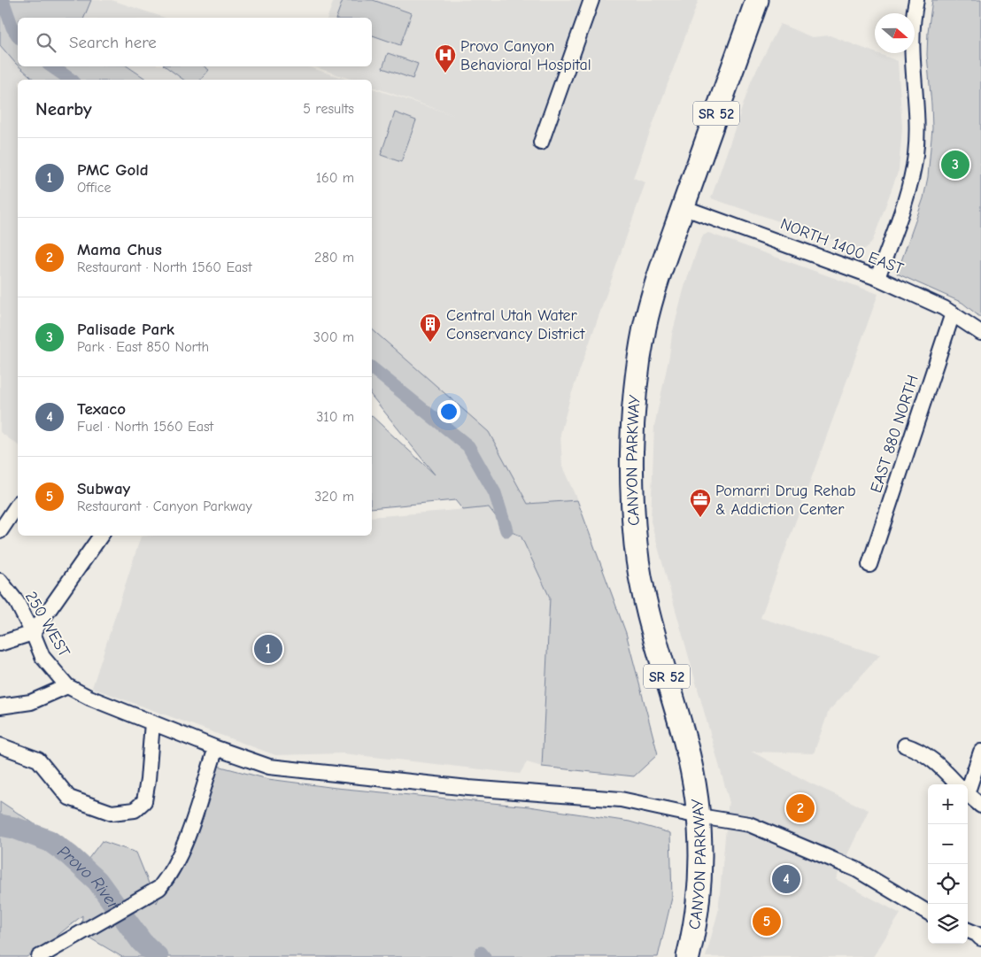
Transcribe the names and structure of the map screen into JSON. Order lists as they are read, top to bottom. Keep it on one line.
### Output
{"streets":{"highway":["SR 52","CANYON PARKWAY"],"street":["NORTH 1400 EAST","EAST 880 NORTH","250 WEST"]},"crossings":[["NORTH 1400 EAST","EAST 880 NORTH"],["NORTH 1400 EAST","CANYON PARKWAY"],["CANYON PARKWAY","250 WEST"]],"water":["Provo River"],"places":{"hospital":["Provo Canyon Behavioral Hospital"],"building":["Central Utah Water Conservancy District"],"office":["Pomarri Drug Rehab & Addiction Center"]},"north":"right","page":{"search":"Search here","heading":["Nearby","5 results"],"list":[{"mark":"1","name":"PMC Gold","note":"Office","value":"160 m"},{"mark":"2","name":"Mama Chus","note":"Restaurant · North 1560 East","value":"280 m"},{"mark":"3","name":"Palisade Park","note":"Park · East 850 North","value":"300 m"},{"mark":"4","name":"Texaco","note":"Fuel · North 1560 East","value":"310 m"},{"mark":"5","name":"Subway","note":"Restaurant · Canyon Parkway","value":"320 m"}],"pins":["3","1","2","4","5"],"map_buttons":["+","−"]}}
